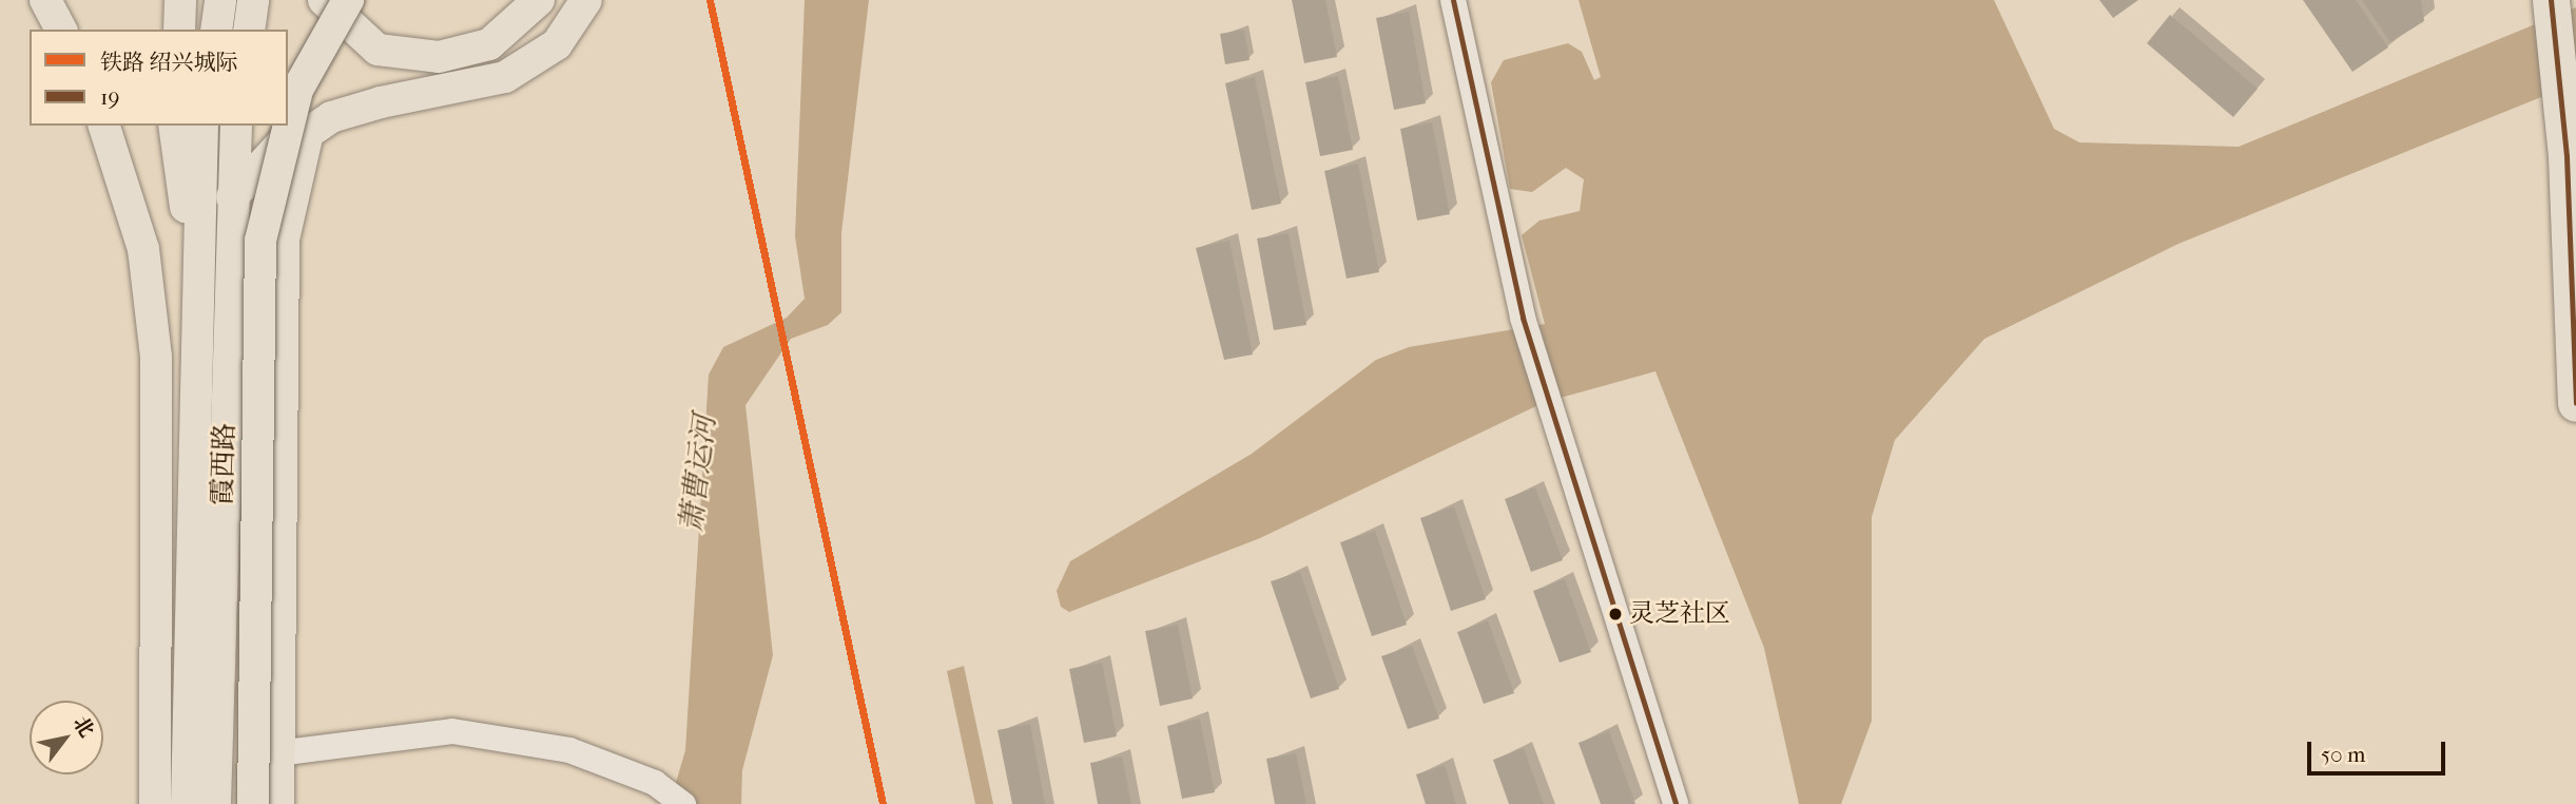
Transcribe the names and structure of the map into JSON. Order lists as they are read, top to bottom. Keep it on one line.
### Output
{"streets":{"main road":["霞西路"]},"water":["萧曹运河"],"places":["灵芝社区"],"lines":["rail line 绍兴城际","transit line 19"],"legend":["铁路 绍兴城际","19"],"scale_bar":"50 m","north":"top right"}
